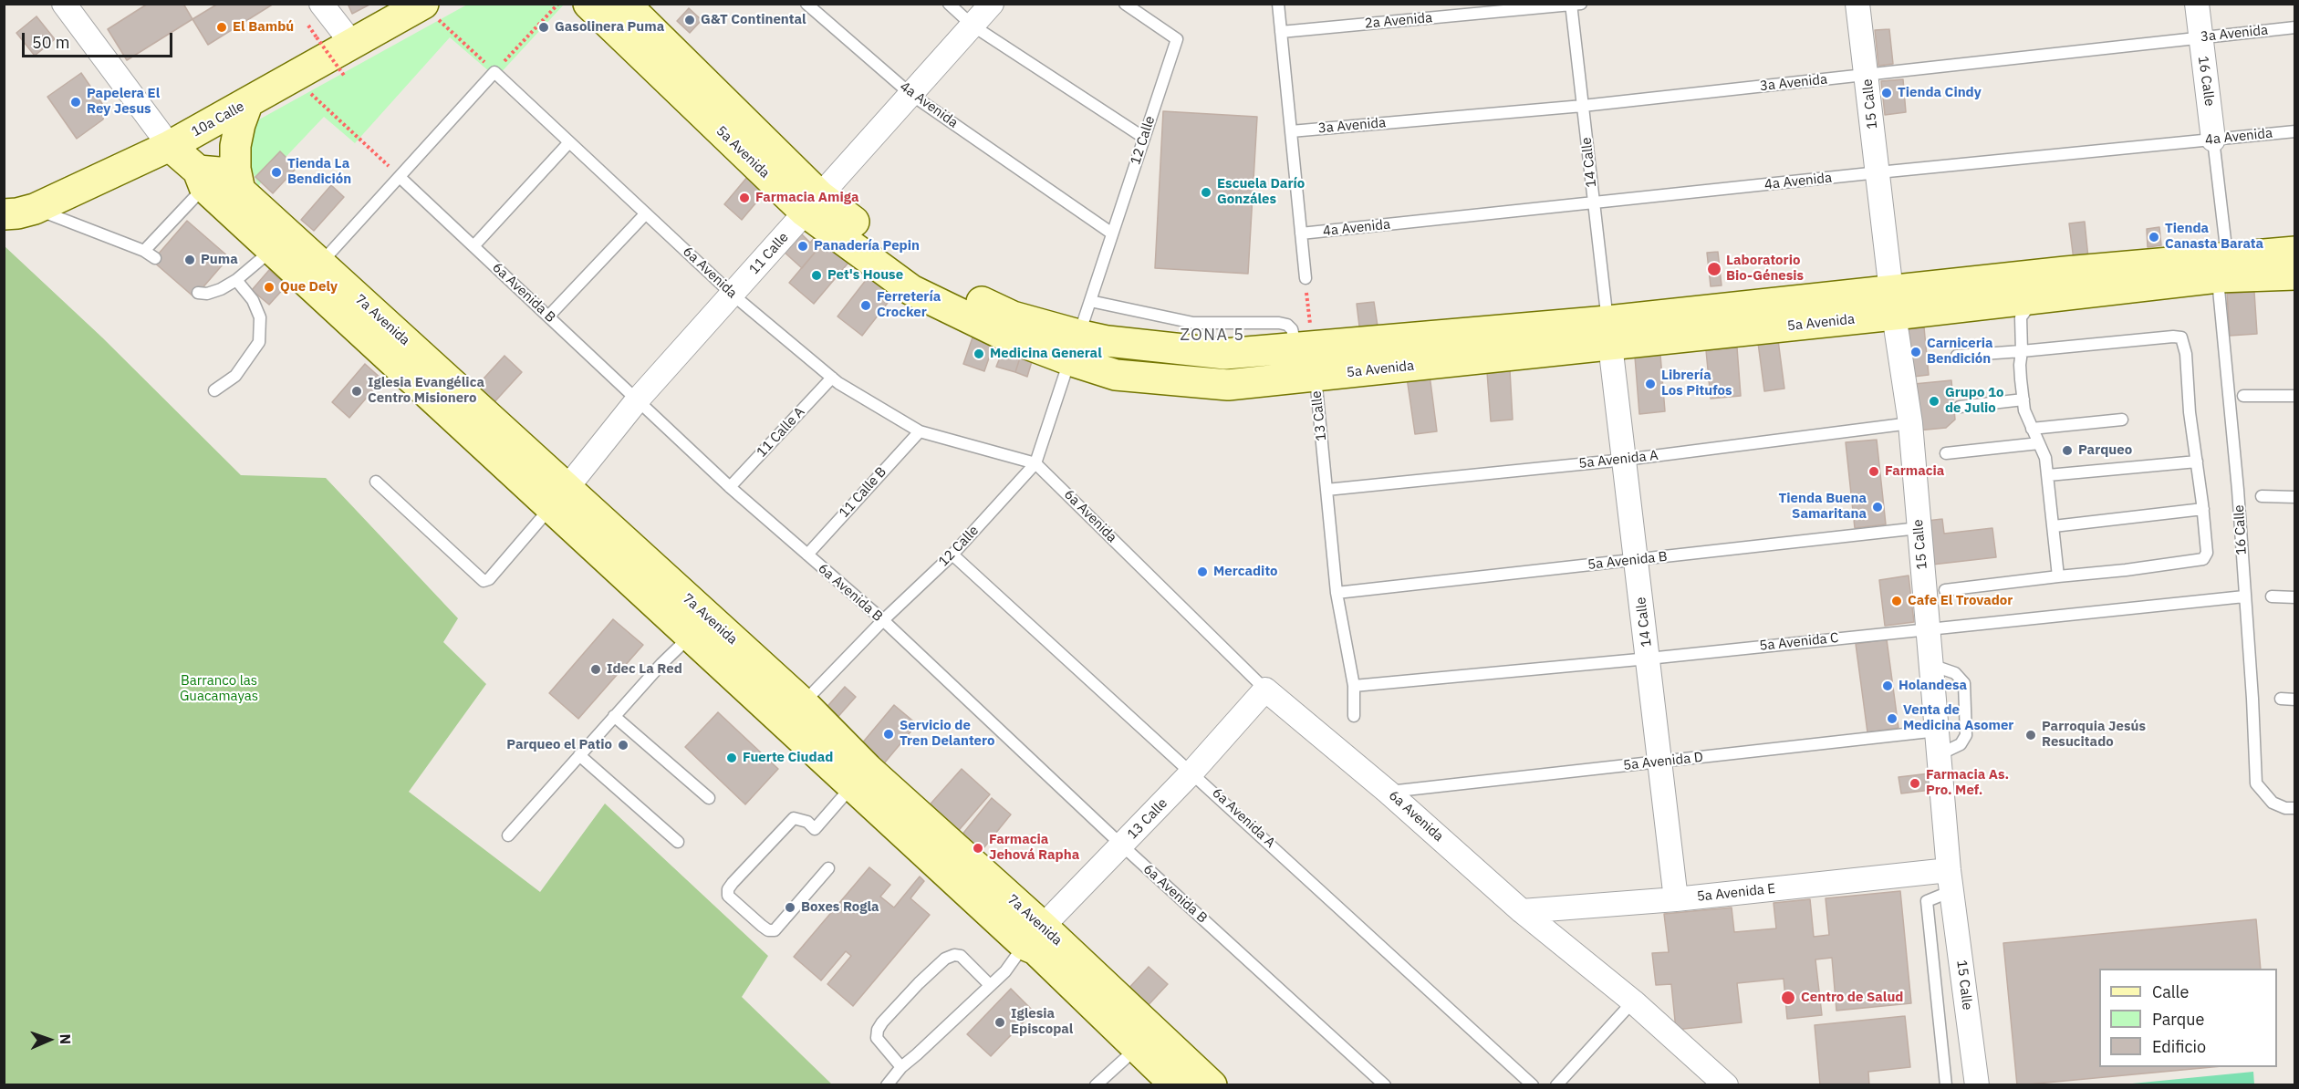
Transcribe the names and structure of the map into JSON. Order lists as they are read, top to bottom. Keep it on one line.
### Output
{"streets":{"street":["16 Calle","15 Calle","10a Calle","5a Avenida","14 Calle","11 Calle","6a Avenida","7a Avenida","13 Calle","5a Avenida E"],"lane":["2a Avenida","3a Avenida","4a Avenida","12 Calle","6a Avenida B","11 Calle A","5a Avenida A","11 Calle B","5a Avenida B","5a Avenida C","5a Avenida D","6a Avenida A"]},"crossings":[["2a Avenida","14 Calle"],["3a Avenida","16 Calle"],["3a Avenida","15 Calle"],["3a Avenida","14 Calle"],["16 Calle","4a Avenida"],["16 Calle","5a Avenida"],["16 Calle","5a Avenida C"],["15 Calle","4a Avenida"],["15 Calle","5a Avenida"],["15 Calle","5a Avenida A"],["15 Calle","5a Avenida B"],["15 Calle","5a Avenida C"],["15 Calle","5a Avenida D"],["15 Calle","5a Avenida E"],["4a Avenida","12 Calle"],["4a Avenida","14 Calle"],["4a Avenida","11 Calle"],["10a Calle","7a Avenida"],["12 Calle","5a Avenida"],["12 Calle","6a Avenida"],["12 Calle","6a Avenida B"],["12 Calle","7a Avenida"],["12 Calle","6a Avenida A"],["5a Avenida","14 Calle"],["5a Avenida","11 Calle"],["5a Avenida","13 Calle"],["14 Calle","5a Avenida A"],["14 Calle","5a Avenida B"],["14 Calle","5a Avenida C"],["14 Calle","5a Avenida D"],["14 Calle","5a Avenida E"],["11 Calle","6a Avenida"],["11 Calle","6a Avenida B"],["11 Calle","7a Avenida"],["6a Avenida","13 Calle"],["6a Avenida","11 Calle A"],["6a Avenida","11 Calle B"],["6a Avenida","5a Avenida D"],["6a Avenida","5a Avenida E"],["6a Avenida B","13 Calle"],["6a Avenida B","11 Calle A"],["6a Avenida B","11 Calle B"],["7a Avenida","13 Calle"],["13 Calle","5a Avenida A"],["13 Calle","5a Avenida B"],["13 Calle","5a Avenida C"],["13 Calle","6a Avenida A"]],"districts":["ZONA 5"],"parks":["Barranco las Guacamayas"],"places":["G&T Continental","El Bambú","Gasolinera Puma","Tienda Cindy","Papelera El Rey Jesus","Tienda La Bendición","Escuela Darío Gonzáles","Farmacia Amiga","Tienda Canasta Barata","Panadería Pepin","Puma","Laboratorio Bio-Génesis","Pet's House","Que Dely","Ferretería Crocker","Carniceria Bendición","Medicina General","Librería Los Pitufos","Iglesia Evangélica Centro Misionero","Grupo 1o de Julio","Parqueo","Farmacia","Tienda Buena Samaritana","Mercadito","Cafe El Trovador","Idec La Red","Holandesa","Venta de Medicina Asomer","Servicio de Tren Delantero","Parroquia Jesús Resucitado","Parqueo el Patio","Fuerte Ciudad","Farmacia As. Pro. Mef.","Farmacia Jehová Rapha","Boxes Rogla","Centro de Salud","Iglesia Episcopal"],"legend":["Calle","Parque","Edificio"],"scale_bar":"50 m","north":"right"}
